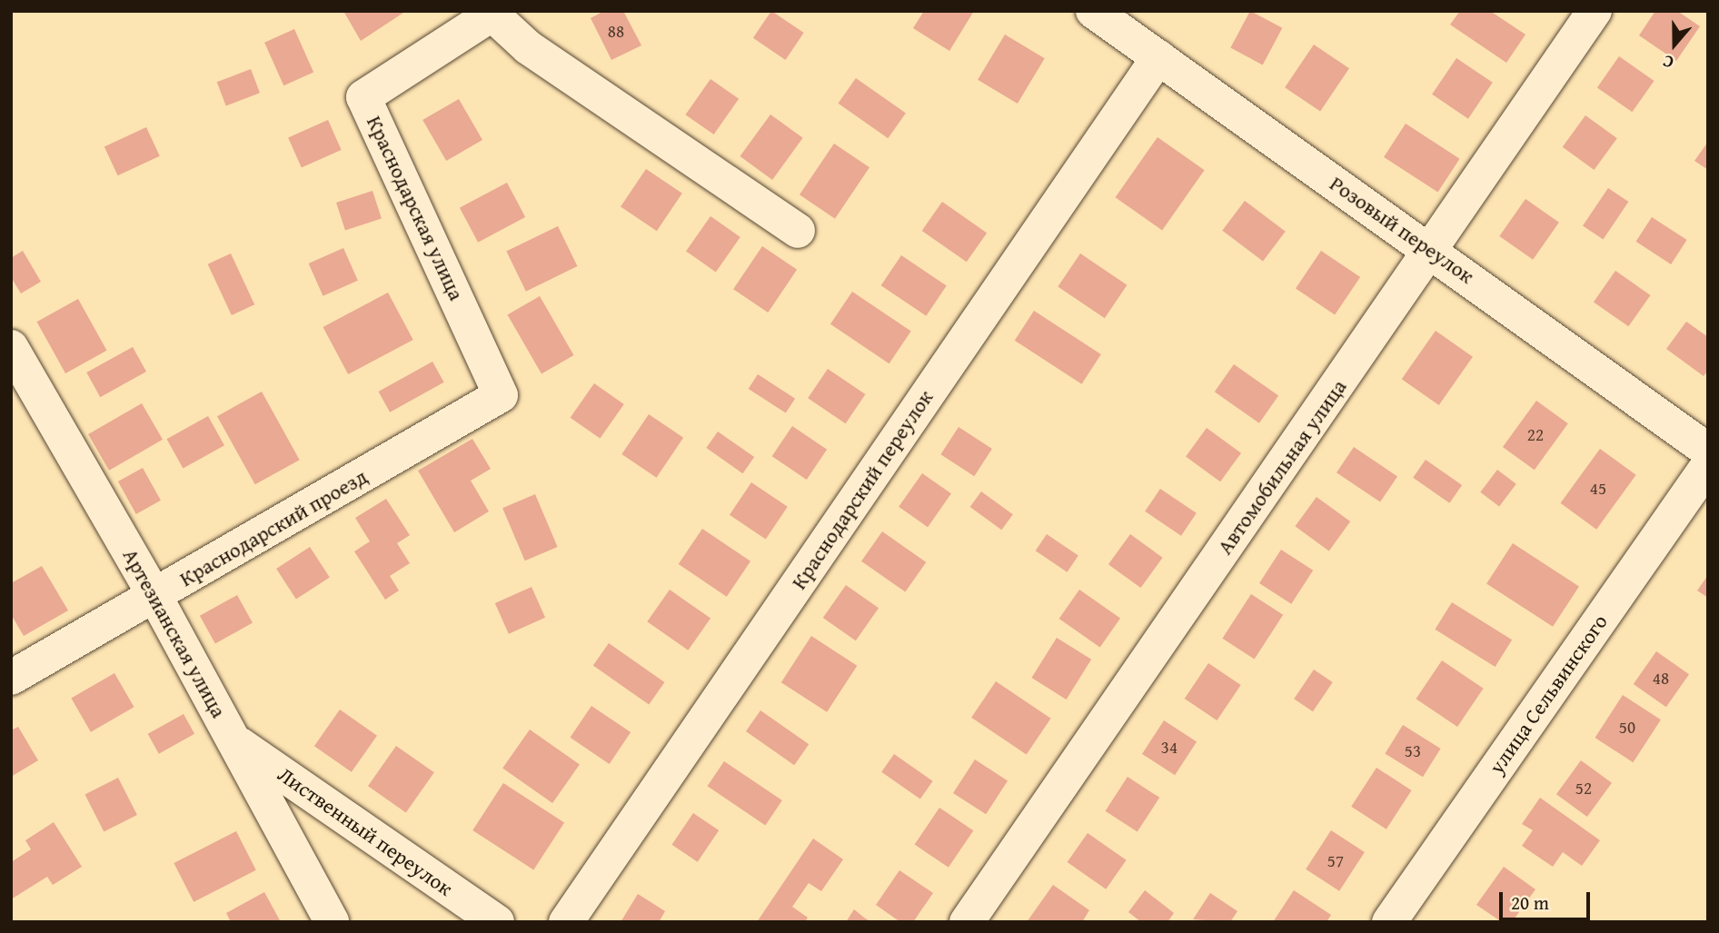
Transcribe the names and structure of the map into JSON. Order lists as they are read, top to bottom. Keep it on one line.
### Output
{"streets":{"street":["Краснодарская улица","Розовый переулок","Автомобильная улица","Краснодарский переулок","Краснодарский проезд","Артезианская улица","улица Сельвинского","Лиственный переулок"]},"crossings":[["Краснодарская улица","Краснодарский проезд"],["Розовый переулок","Автомобильная улица"],["Розовый переулок","Краснодарский переулок"],["Краснодарский проезд","Артезианская улица"],["Артезианская улица","Лиственный переулок"]],"house_numbers":["88","22","45","48","50","34","53","52","57"],"scale_bar":"20 m","north":"bottom"}
